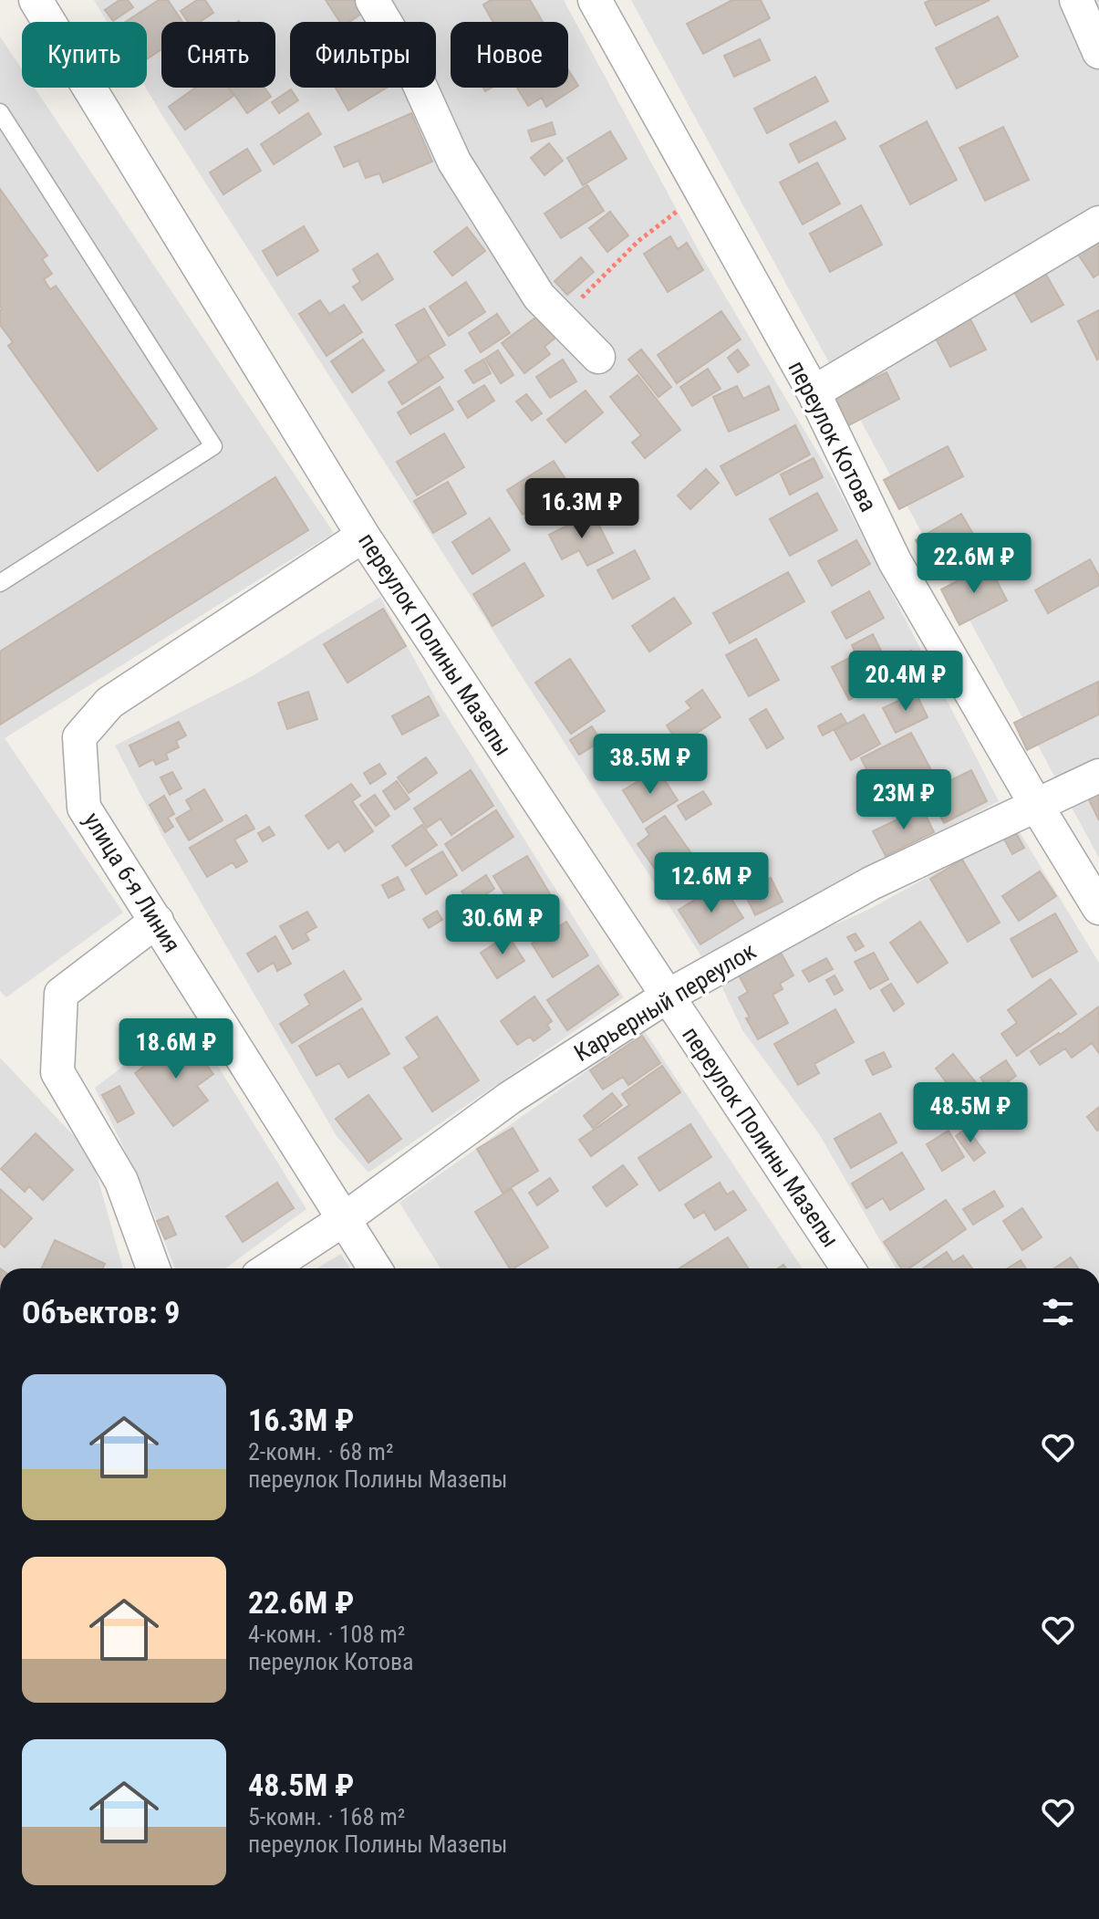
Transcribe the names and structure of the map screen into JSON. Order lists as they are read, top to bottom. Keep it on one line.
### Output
{"streets":{"street":["переулок Котова","переулок Полины Мазепы","улица 6-я Линия","Карьерный переулок"]},"crossings":[["переулок Котова","Карьерный переулок"],["переулок Полины Мазепы","улица 6-я Линия"],["переулок Полины Мазепы","Карьерный переулок"],["улица 6-я Линия","Карьерный переулок"]],"page":{"chip":["Купить","Снять","Фильтры","Новое"],"price":["16.3M ₽","22.6M ₽","20.4M ₽","38.5M ₽","23M ₽","12.6M ₽","30.6M ₽","18.6M ₽","48.5M ₽"],"heading":"Объектов: 9","list":[{"name":"16.3M ₽","note":"2-комн. · 68 m² · переулок Полины Мазепы"},{"name":"22.6M ₽","note":"4-комн. · 108 m² · переулок Котова"},{"name":"48.5M ₽","note":"5-комн. · 168 m² · переулок Полины Мазепы"}]}}
